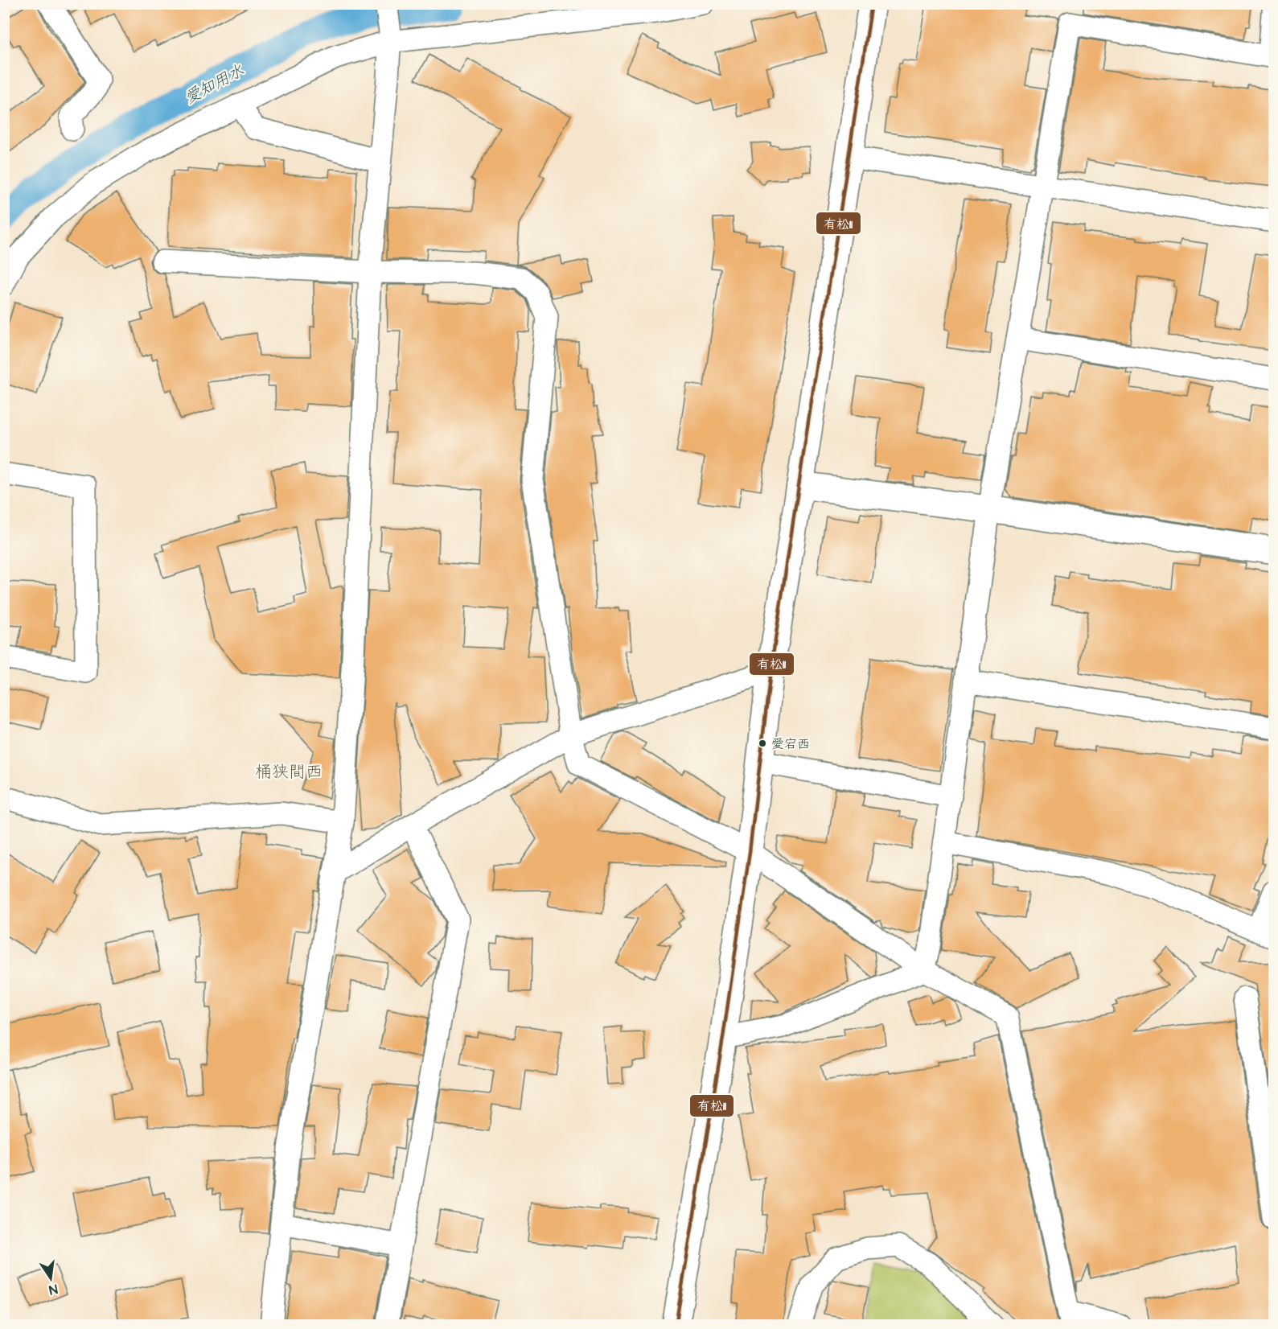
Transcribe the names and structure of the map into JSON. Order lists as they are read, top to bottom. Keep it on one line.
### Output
{"districts":["桶狭間西"],"water":["愛知用水"],"places":["愛宕西"],"lines":["transit line 有松11"],"north":"bottom"}
